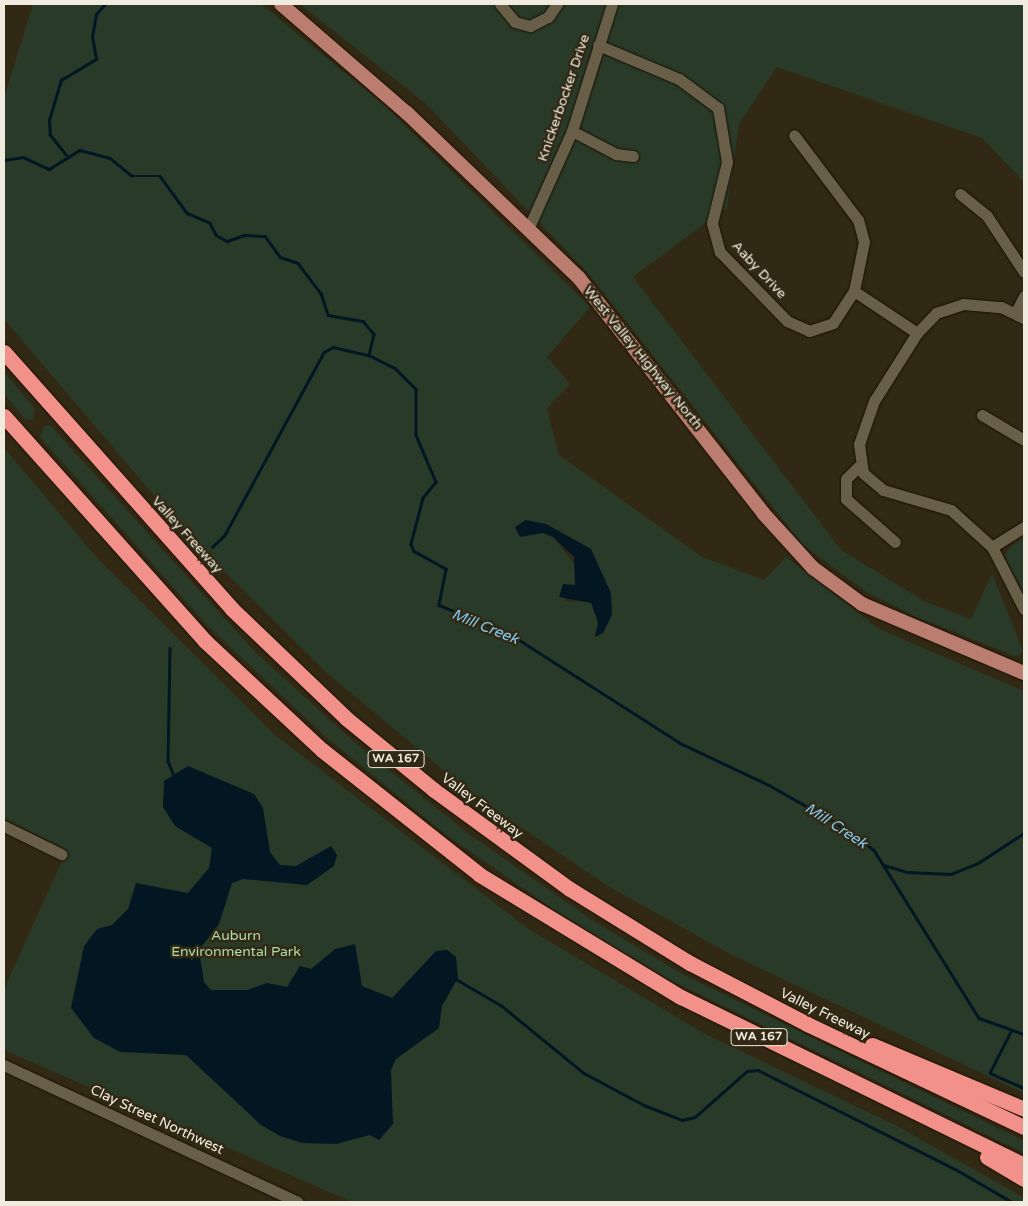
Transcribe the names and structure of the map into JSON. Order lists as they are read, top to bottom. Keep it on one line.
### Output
{"streets":{"highway":["Valley Freeway","WA 167"],"main road":["West Valley Highway North"],"street":["Knickerbocker Drive","Aaby Drive","Clay Street Northwest"]},"crossings":[["Knickerbocker Drive","Aaby Drive"],["Knickerbocker Drive","West Valley Highway North"]],"water":["Mill Creek"],"parks":["Auburn Environmental Park"]}
